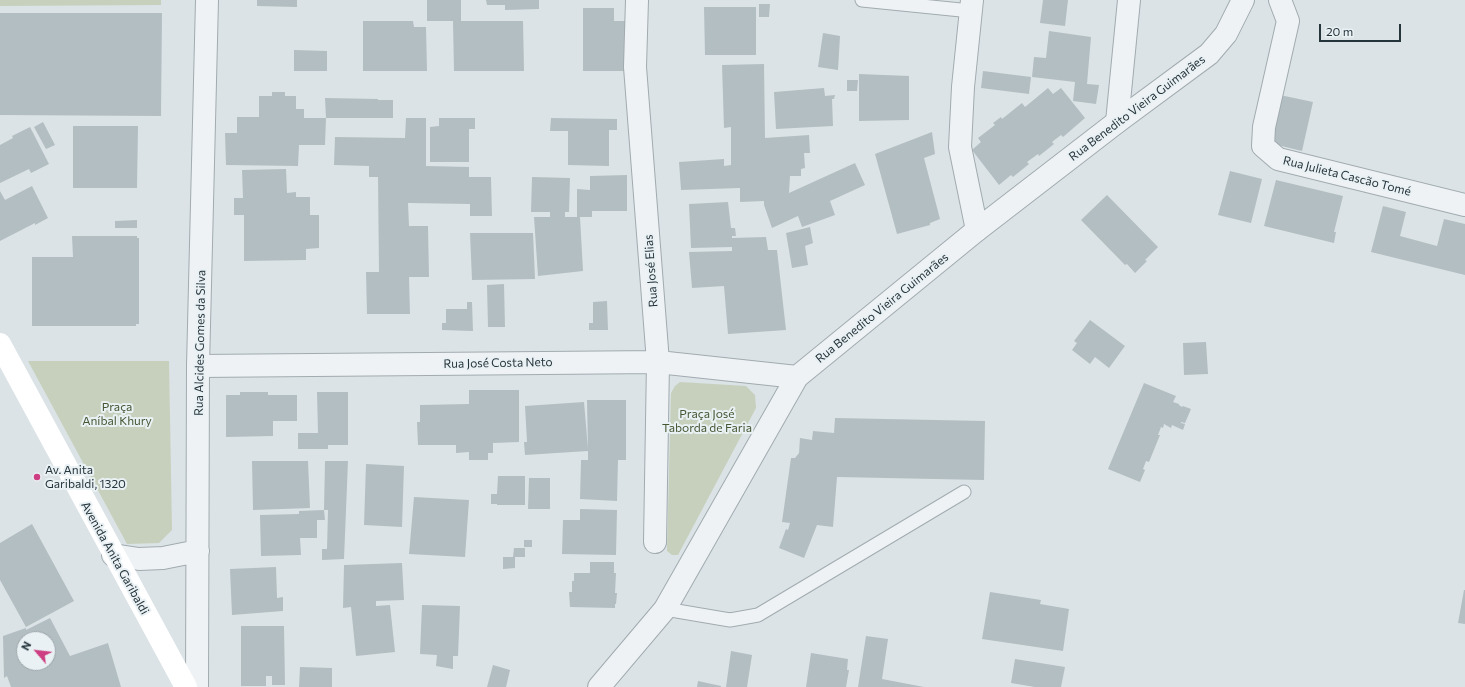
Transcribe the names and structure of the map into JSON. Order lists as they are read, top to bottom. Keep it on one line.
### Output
{"streets":{"main road":["Avenida Anita Garibaldi"],"street":["Rua Benedito Vieira Guimarães","Rua Julieta Cascão Tomé","Rua José Elias","Rua Alcides Gomes da Silva","Rua José Costa Neto"]},"crossings":[["Rua Benedito Vieira Guimarães","Rua José Costa Neto"],["Rua José Elias","Rua José Costa Neto"],["Rua Alcides Gomes da Silva","Rua José Costa Neto"]],"parks":["Praça Aníbal Khury","Praça José Taborda de Faria"],"places":["Av. Anita Garibaldi, 1320"],"scale_bar":"20 m","north":"top left"}
